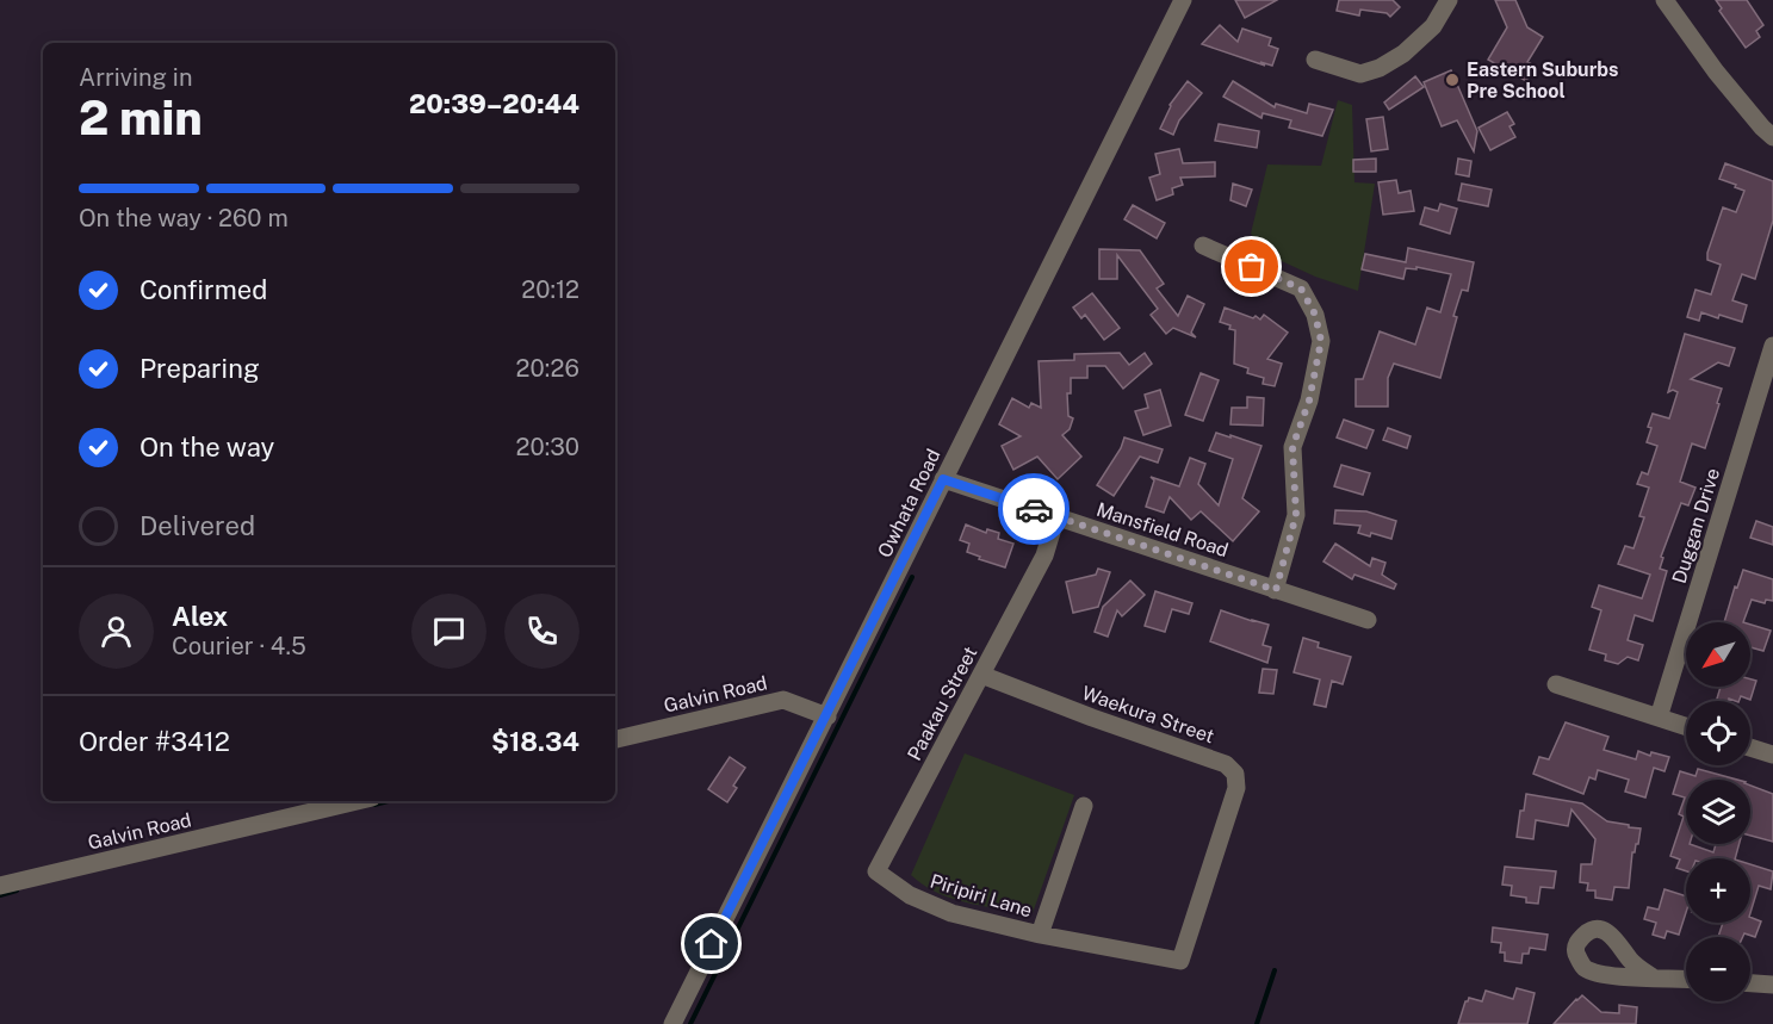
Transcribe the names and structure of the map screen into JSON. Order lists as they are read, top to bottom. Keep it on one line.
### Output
{"streets":{"street":["Owhata Road","Duggan Drive","Mansfield Road","Galvin Road","Paakau Street","Waekura Street","Piripiri Lane"]},"crossings":[["Owhata Road","Mansfield Road"],["Owhata Road","Galvin Road"],["Mansfield Road","Paakau Street"],["Paakau Street","Waekura Street"],["Paakau Street","Piripiri Lane"],["Waekura Street","Piripiri Lane"]],"places":["Eastern Suburbs Pre School"],"north":"bottom left","page":{"heading":["2 min","Arriving in","20:39–20:44"],"panel":["Alex","Courier · 4.5","Order #3412","$18.34"],"bar":"On the way · 260 m","list":[["Confirmed","20:12"],["Preparing","20:26"],["On the way","20:30"],"Delivered"],"map_buttons":["+","−"]}}
